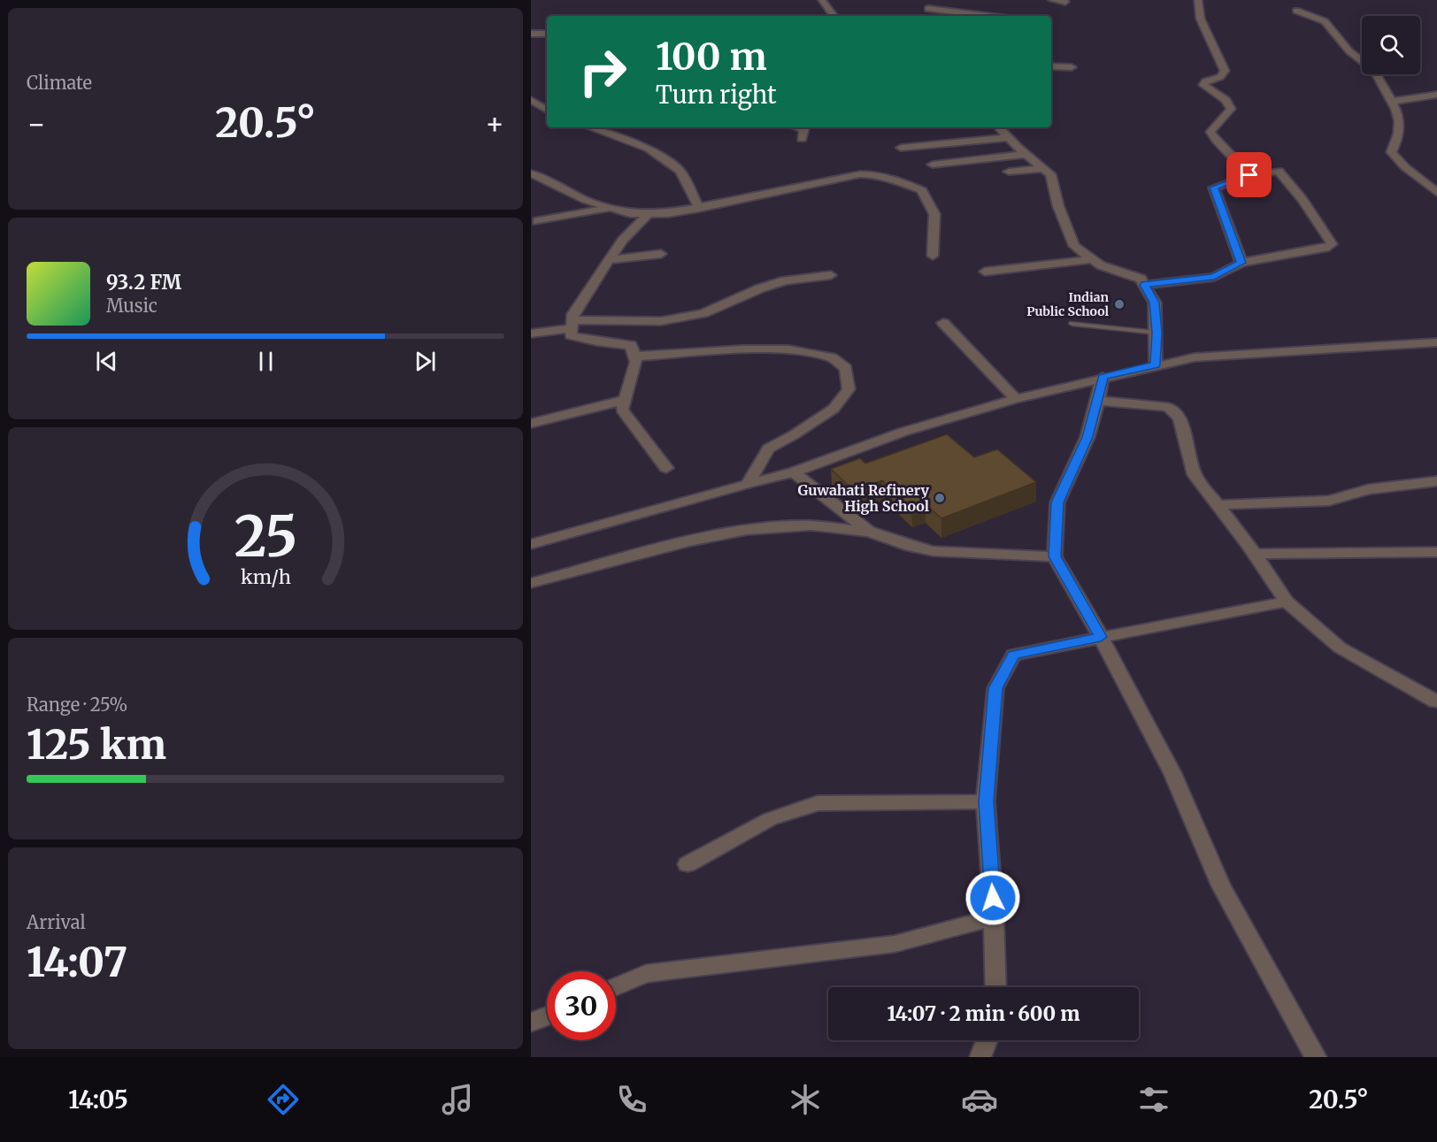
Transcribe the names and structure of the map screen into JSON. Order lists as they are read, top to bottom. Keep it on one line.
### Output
{"places":["Indian Public School","Guwahati Refinery High School"],"page":{"tile":["Climate",["Range · 25%","125 km"],["Arrival","14:07"]],"turn":["100 m","Turn right"],"heat":["−","20.5°","+"],"song":["93.2 FM","Music"],"limit":"30","trip":"14:07 · 2 min · 600 m","tabs":["14:05","20.5°"],"gauge":["25","km/h"]}}
